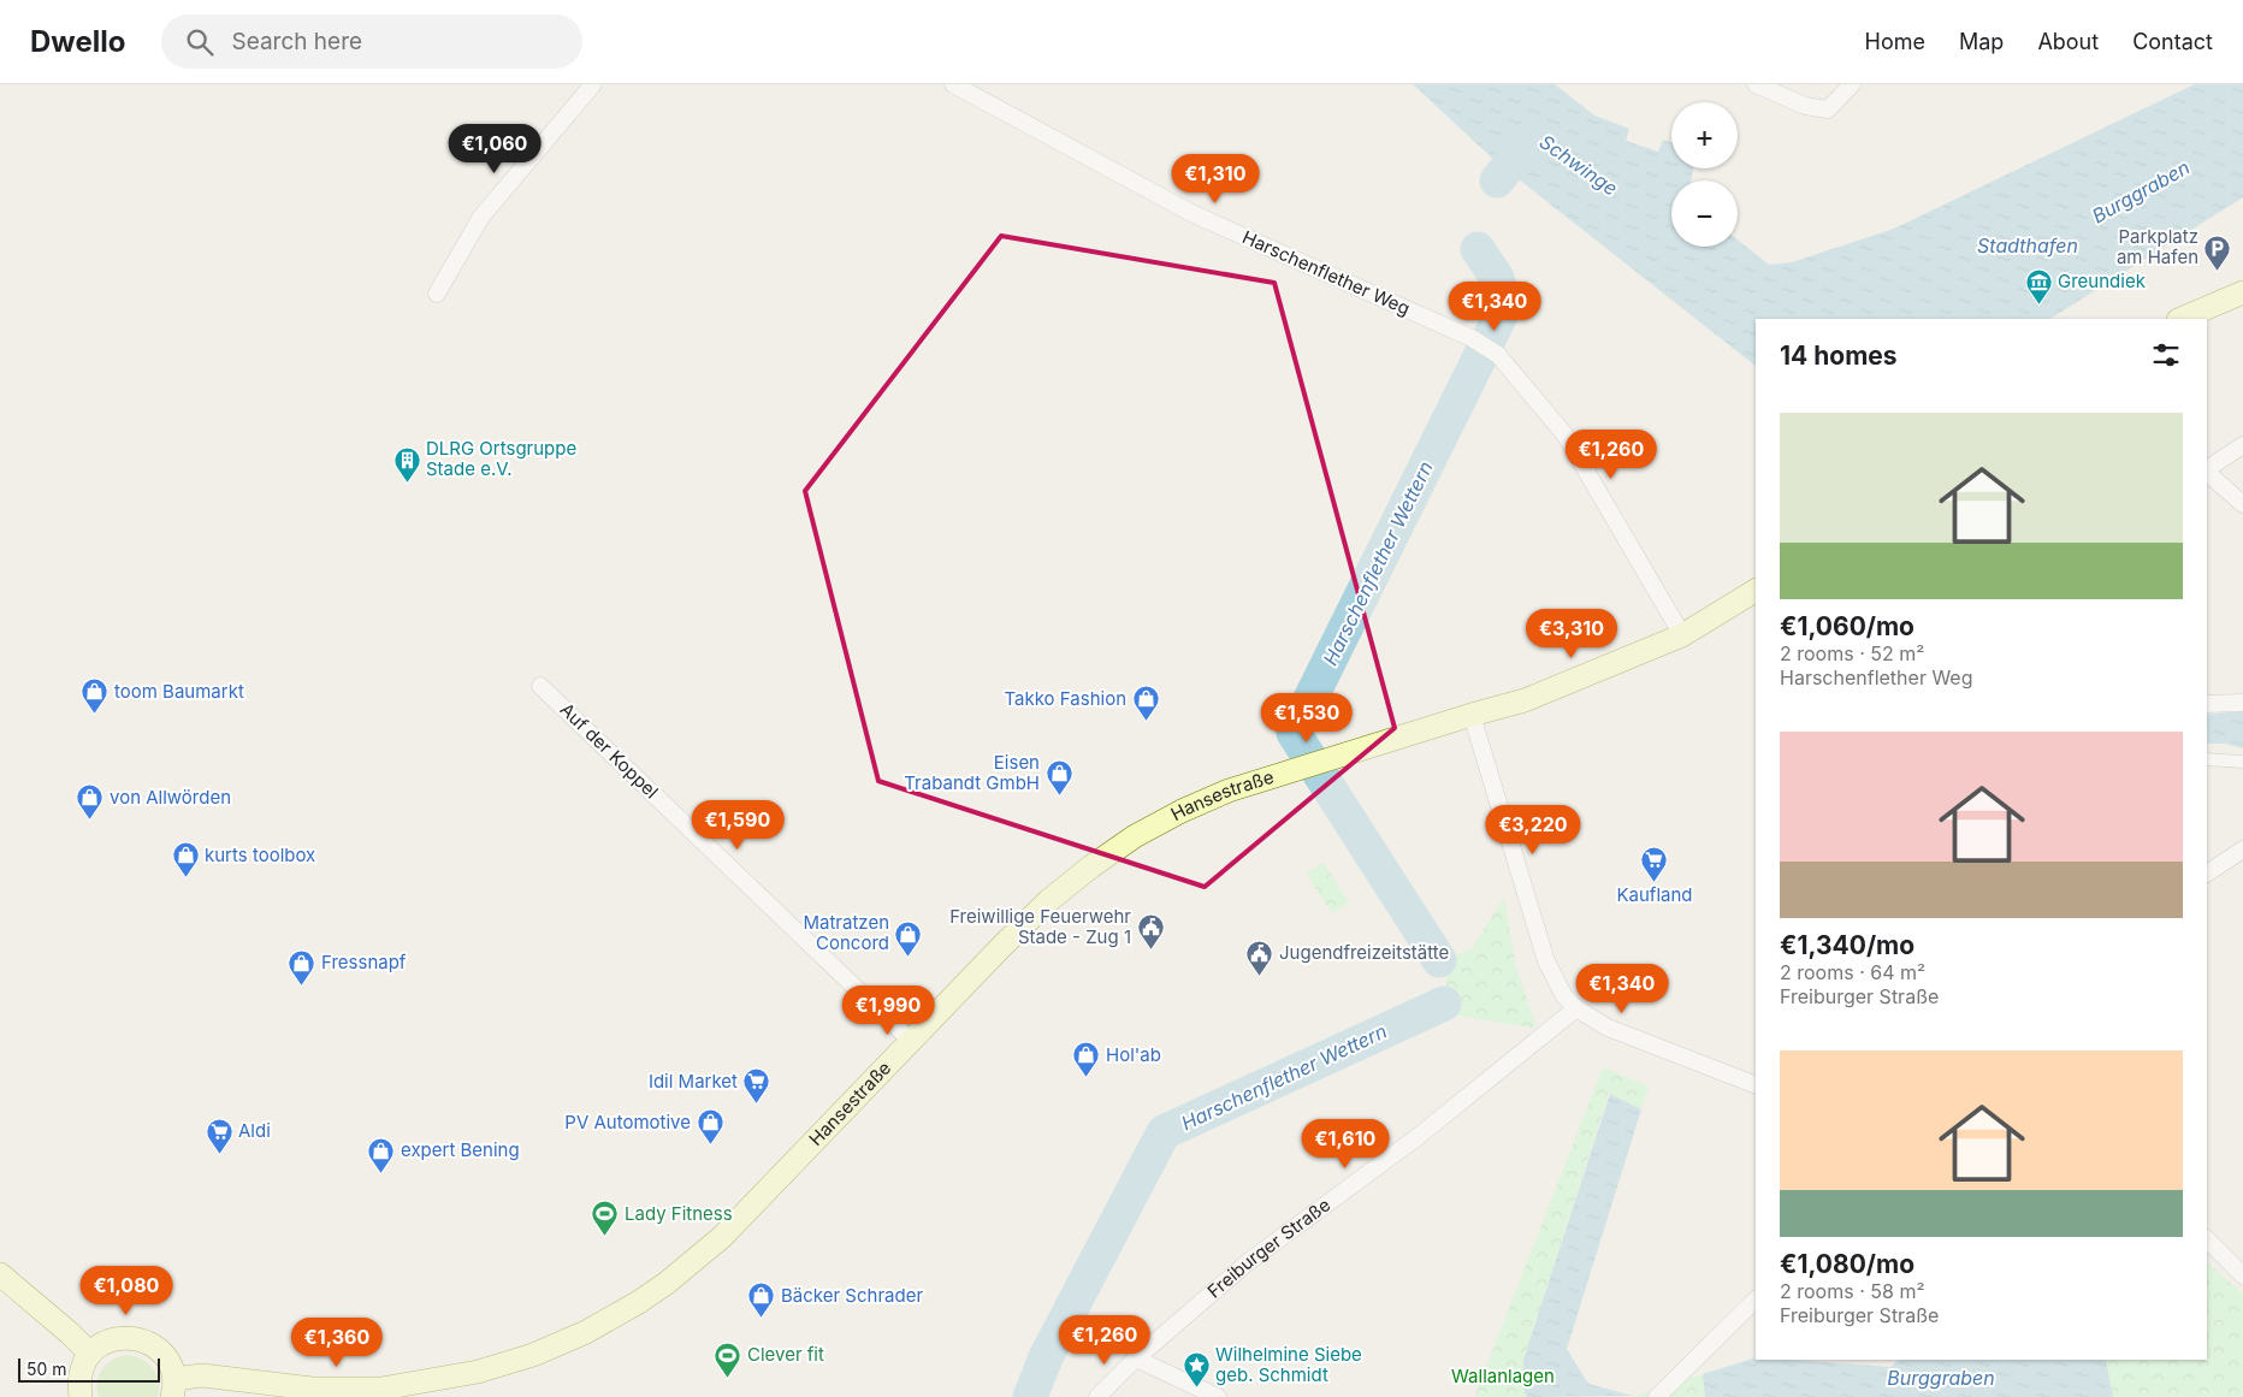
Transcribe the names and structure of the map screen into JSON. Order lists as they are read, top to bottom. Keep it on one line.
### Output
{"streets":{"main road":["Hansestraße"],"street":["Harschenflether Weg","Auf der Koppel","Freiburger Straße"]},"crossings":[["Harschenflether Weg","Hansestraße"],["Auf der Koppel","Hansestraße"]],"water":["Schwinge","Burggraben","Stadthafen","Harschenflether Wettern"],"parks":["Wallanlagen"],"places":{"parking":["Parkplatz am Hafen"],"museum":["Greundiek"],"building":["DLRG Ortsgruppe Stade e.V."],"shop":["toom Baumarkt","Takko Fashion","Eisen Trabandt GmbH","von Allwörden","kurts toolbox","Matratzen Concord","Fressnapf","Hol'ab","PV Automotive","expert Bening","Bäcker Schrader"],"supermarket":["Kaufland","Idil Market","Aldi"],"public building":["Freiwillige Feuerwehr Stade - Zug 1","Jugendfreizeitstätte"],"sports":["Lady Fitness","Clever fit"],"place":["Wilhelmine Siebe geb. Schmidt"]},"scale_bar":"50 m","page":{"header":"Dwello","search":"Search here","nav":["Home","Map","About","Contact"],"map_buttons":["+","−"],"price":["€1,060","€1,310","€1,340","€1,260","€3,310","€1,530","€1,590","€3,220","€1,340","€1,990","€1,610","€1,080","€1,260","€1,360"],"heading":"14 homes","list":[{"name":"€1,060/mo","note":"2 rooms · 52 m² · Harschenflether Weg"},{"name":"€1,340/mo","note":"2 rooms · 64 m² · Freiburger Straße"},{"name":"€1,080/mo","note":"2 rooms · 58 m² · Freiburger Straße"}],"scale":"50 m"}}
